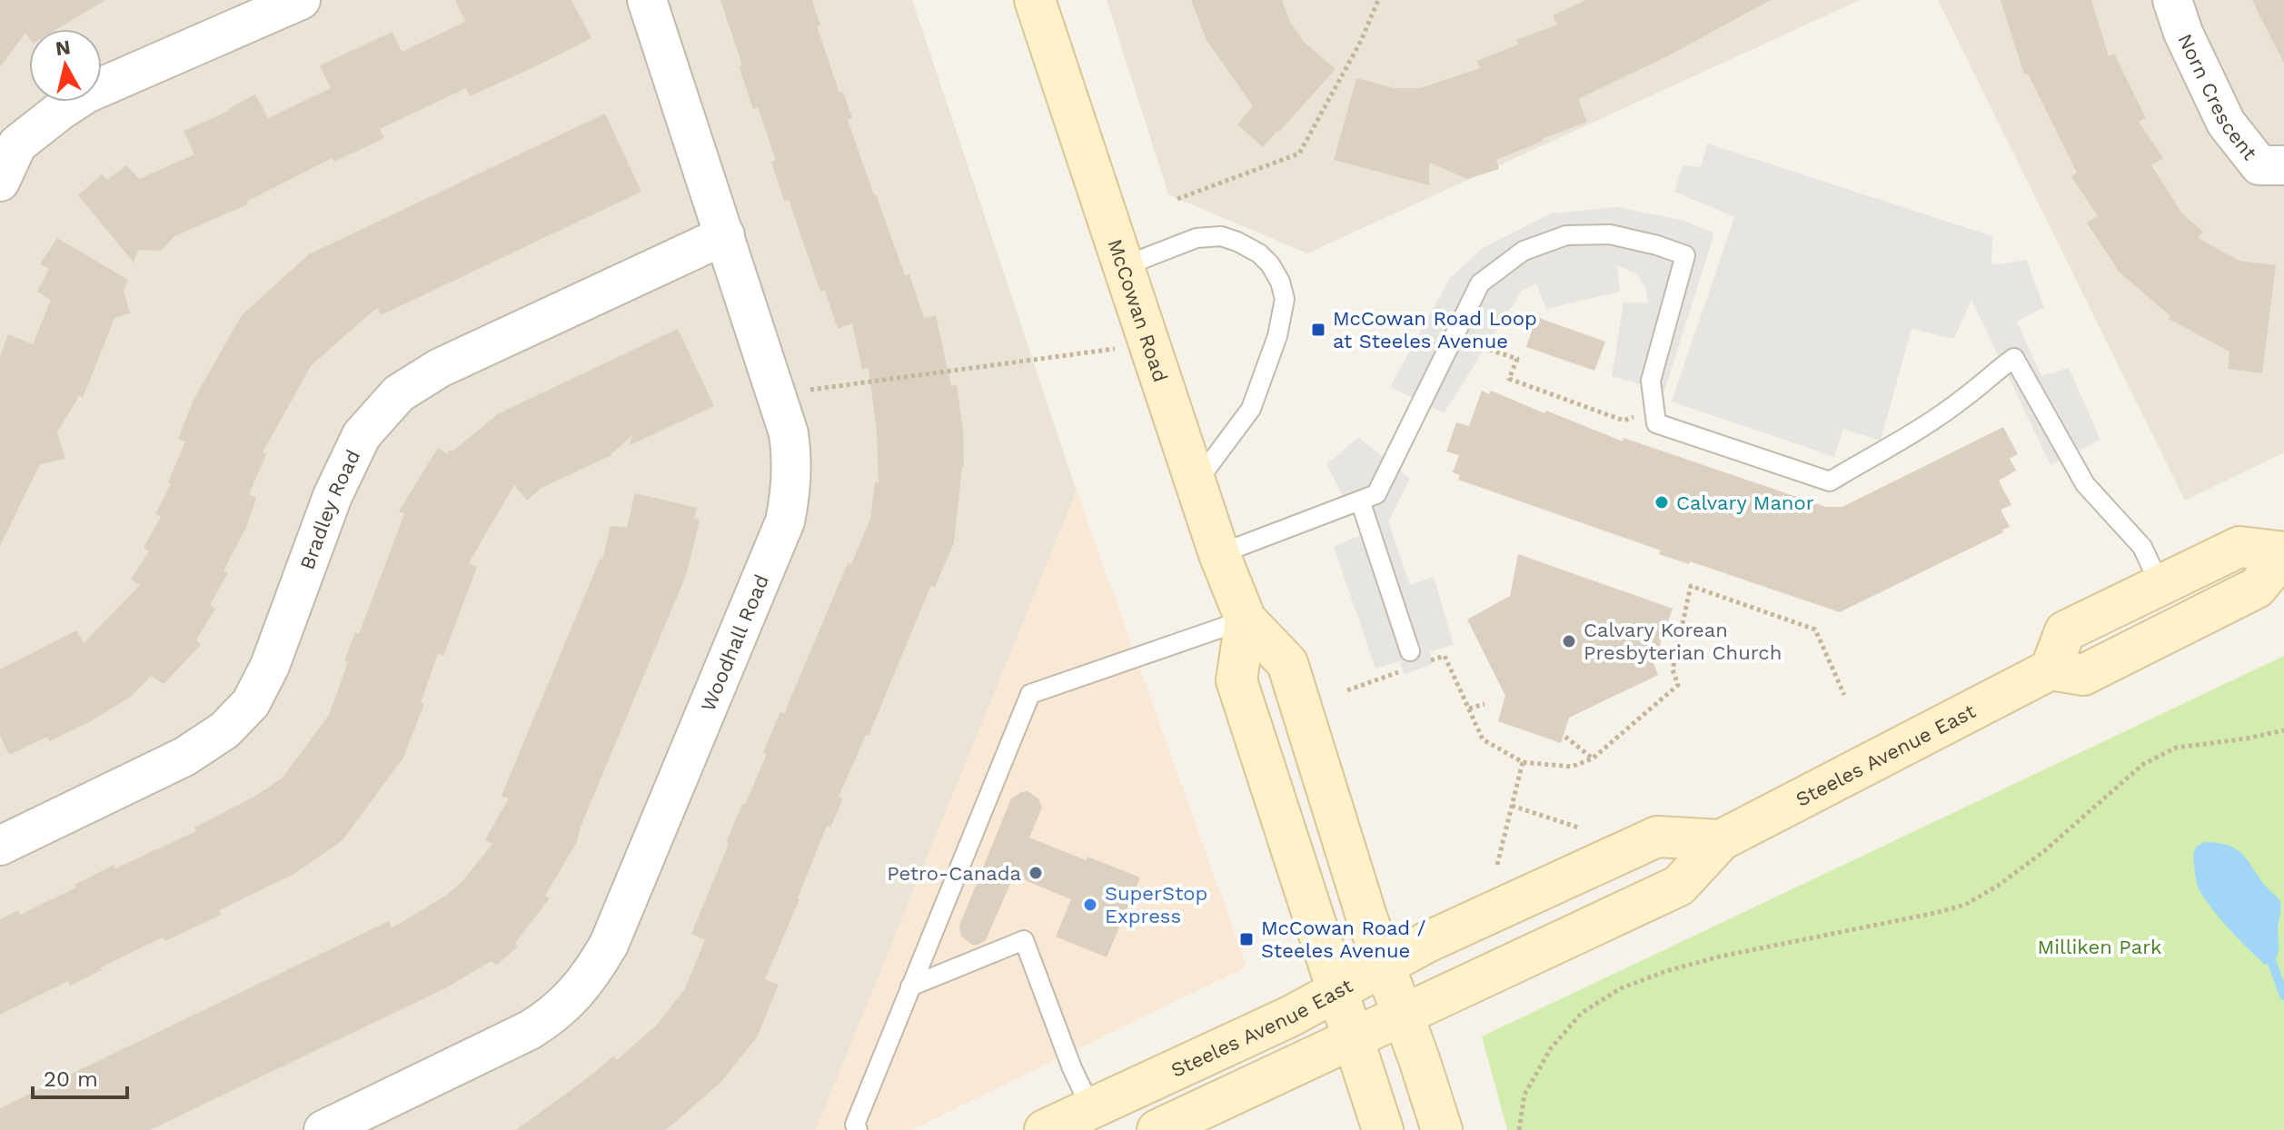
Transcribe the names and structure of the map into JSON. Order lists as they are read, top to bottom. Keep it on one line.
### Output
{"streets":{"main road":["McCowan Road","Steeles Avenue East"],"street":["Norn Crescent","Bradley Road","Woodhall Road"]},"crossings":[["McCowan Road","Steeles Avenue East"],["Bradley Road","Woodhall Road"]],"parks":["Milliken Park"],"places":{"transit":["McCowan Road Loop at Steeles Avenue","McCowan Road / Steeles Avenue"],"other":["Calvary Manor","Calvary Korean Presbyterian Church","Petro-Canada","SuperStop Express"]},"scale_bar":"20 m","north":"top"}
